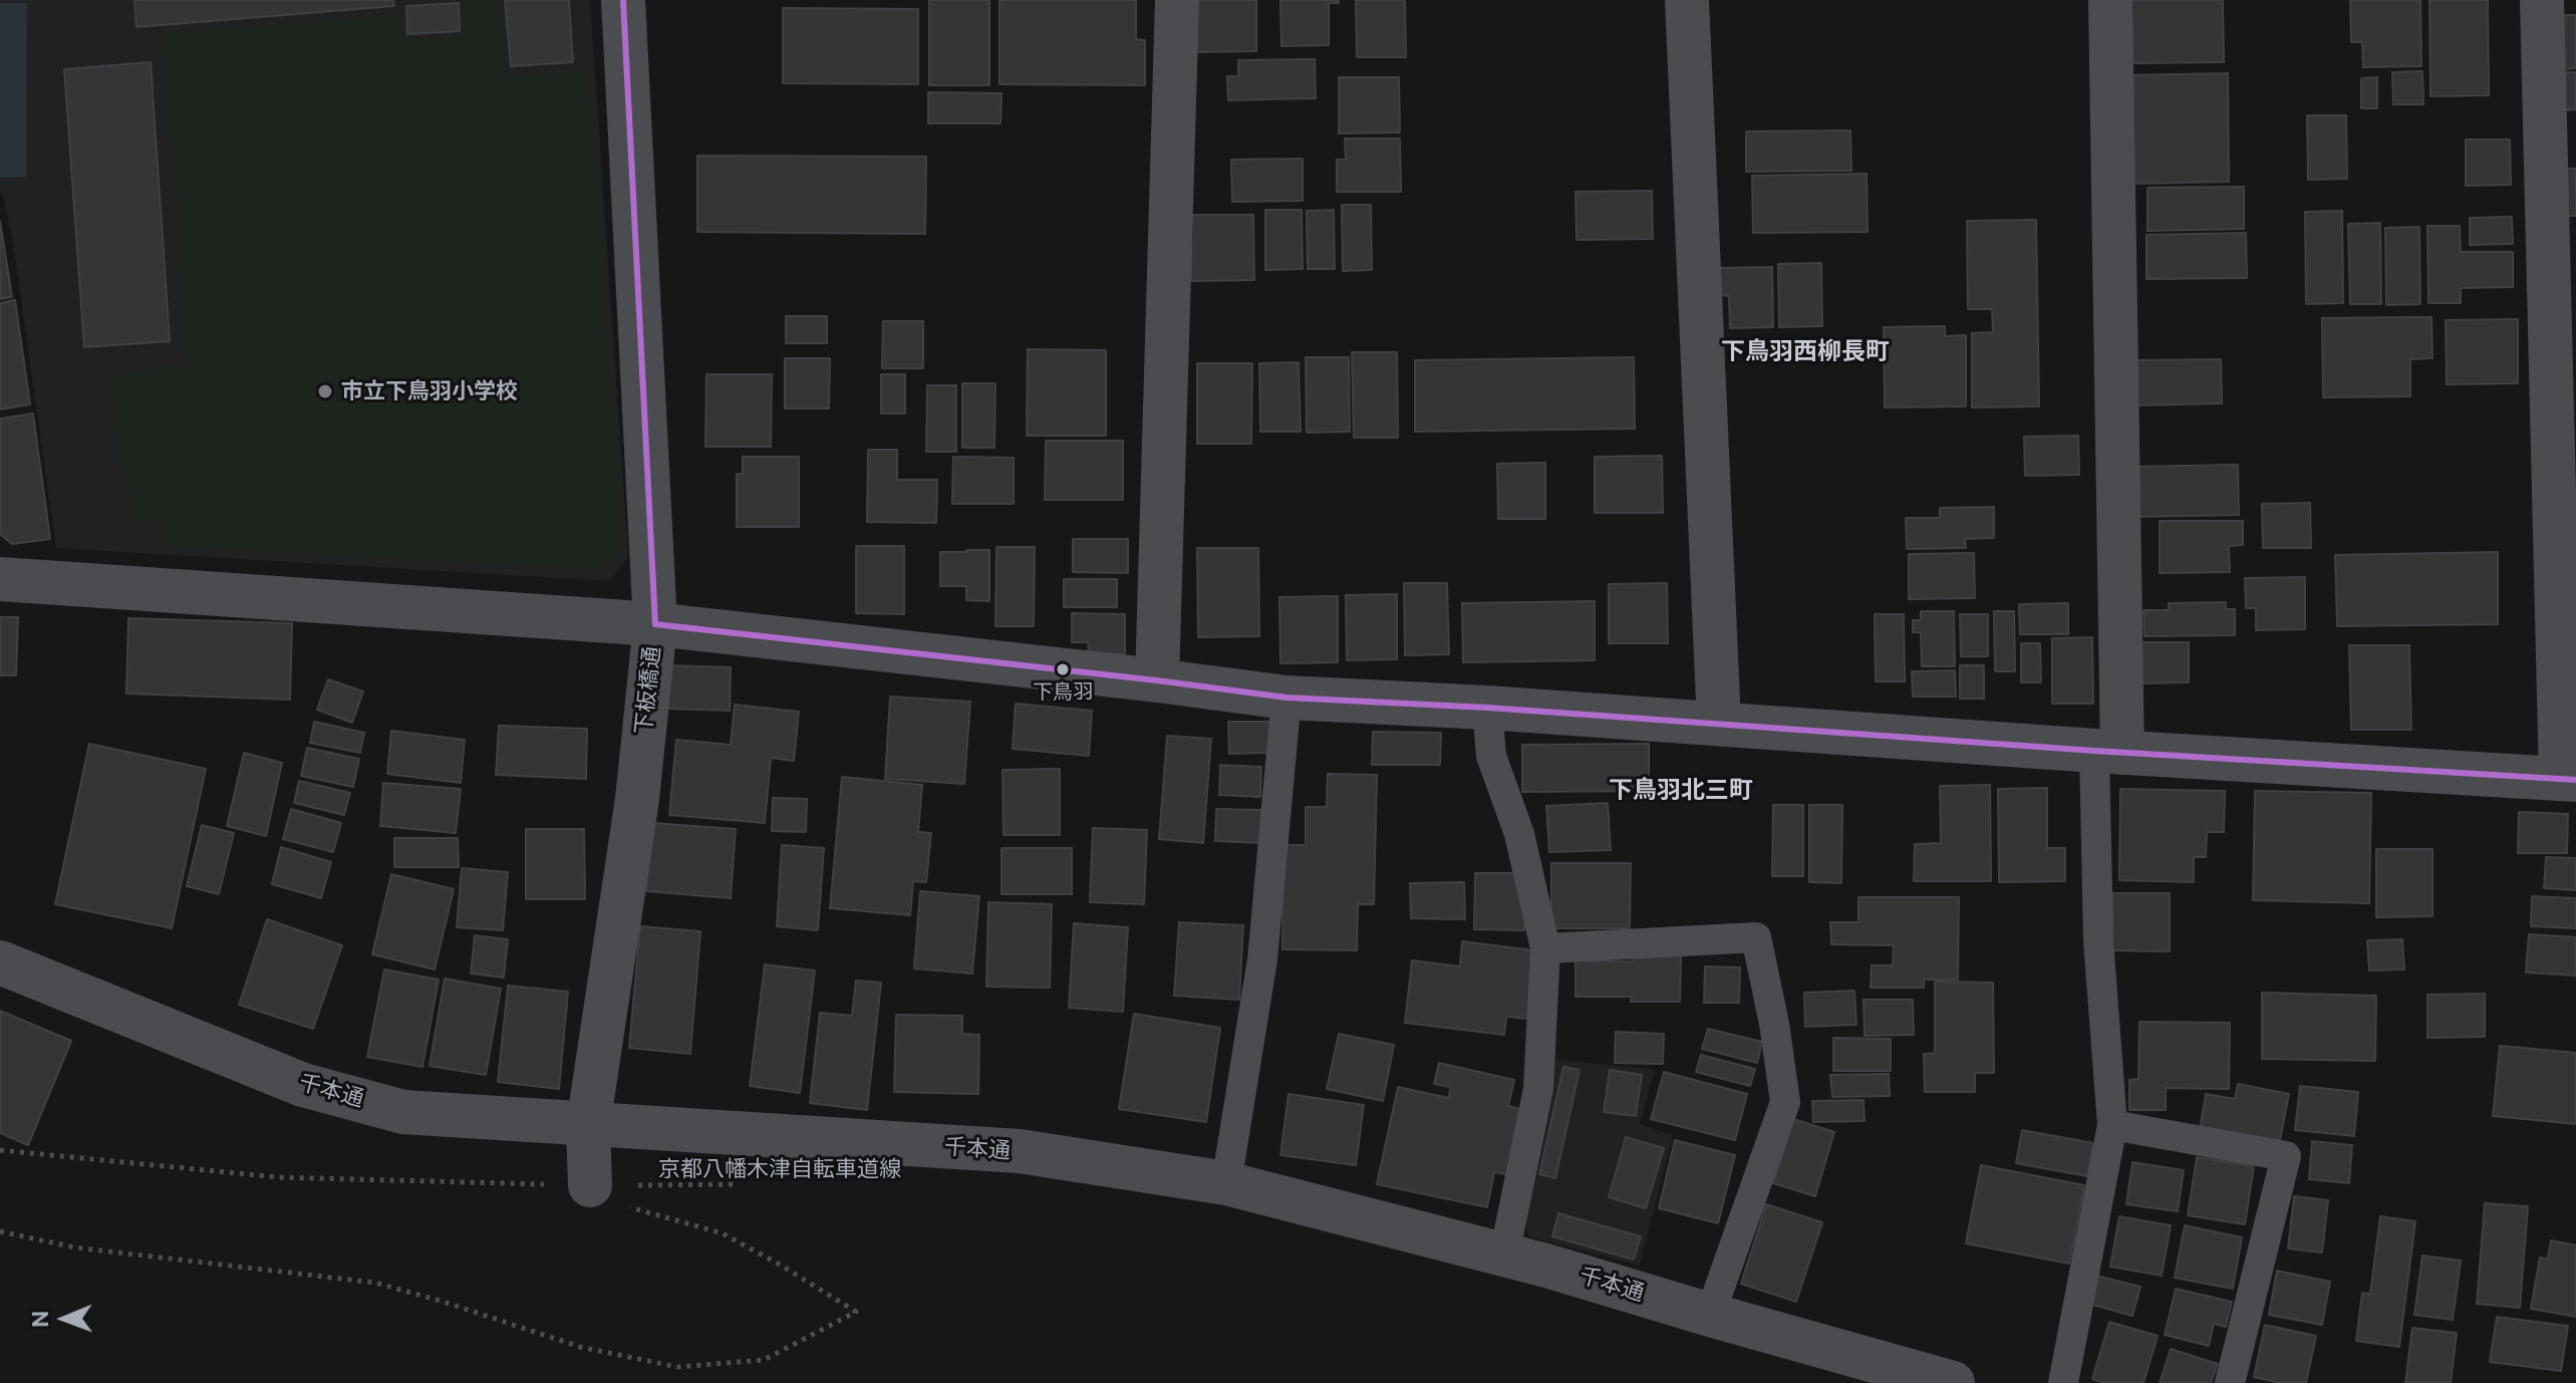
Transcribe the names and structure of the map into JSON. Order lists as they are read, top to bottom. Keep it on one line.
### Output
{"streets":{"street":["下板橋通","千本通"],"path":["京都八幡木津自転車道線"]},"crossings":[["下板橋通","千本通"],["下板橋通","京都八幡木津自転車道線"]],"districts":["下鳥羽西柳長町","下鳥羽北三町"],"places":["市立下鳥羽小学校","下鳥羽"],"north":"left"}
